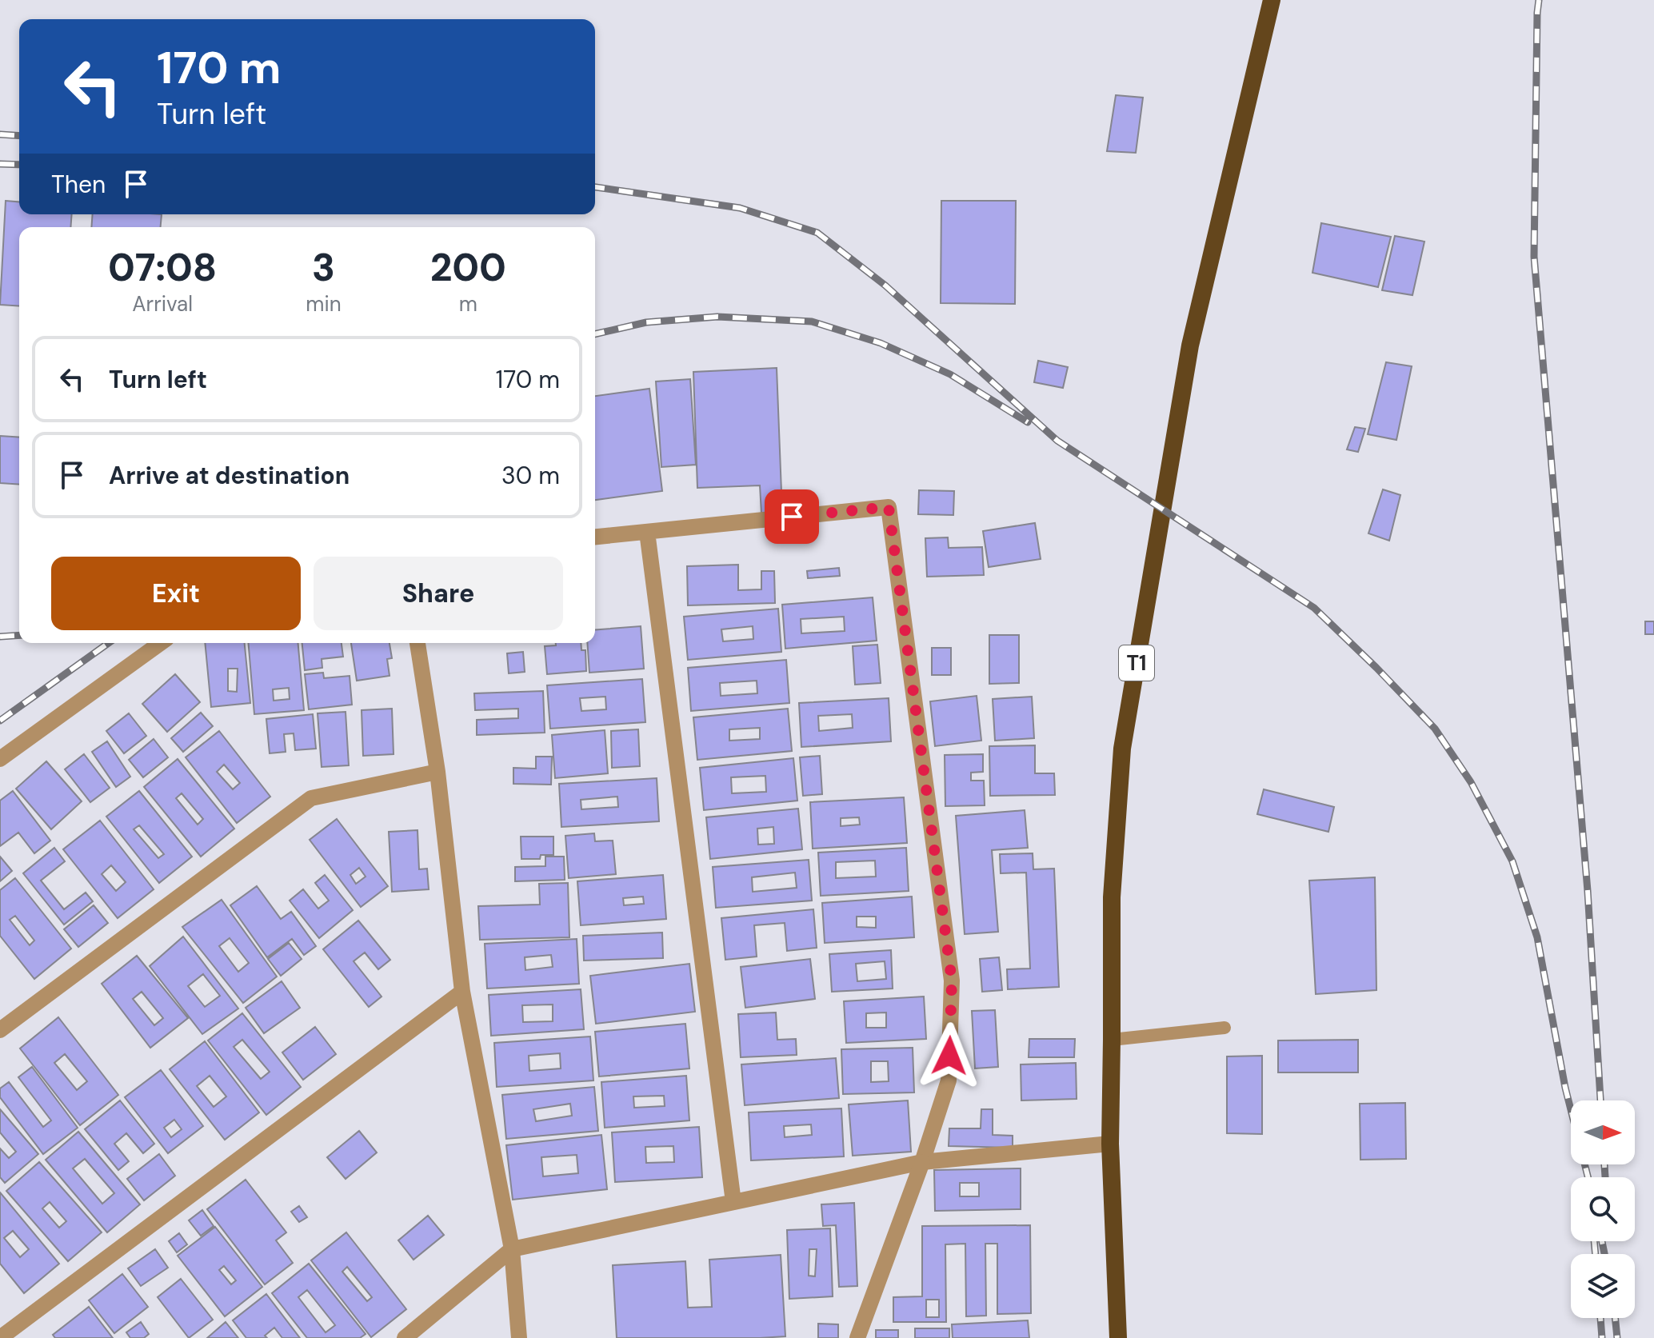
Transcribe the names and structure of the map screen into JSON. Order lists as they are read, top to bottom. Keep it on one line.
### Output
{"streets":{"highway":["T1"]},"north":"right","page":{"turn":["170 m","Turn left"],"then":"Then","eta":["07:08","Arrival","3","min","200","m"],"list":[{"name":"Turn left","value":"170 m"},{"name":"Arrive at destination","value":"30 m"}],"buttons":["Exit","Share"]}}
